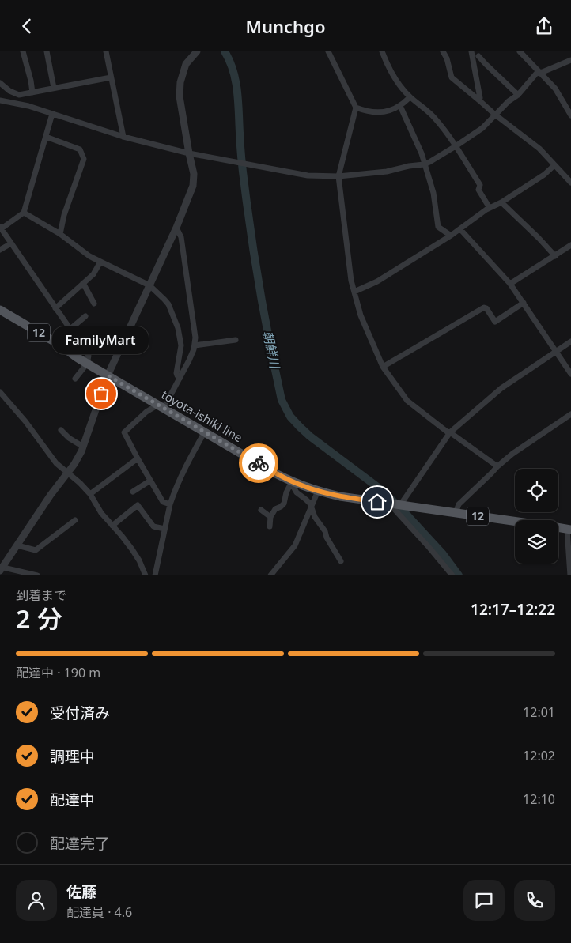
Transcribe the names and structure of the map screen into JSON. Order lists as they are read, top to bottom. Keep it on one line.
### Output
{"streets":{"main road":["12","toyota-ishiki line"]},"water":["朝鮮川"],"places":["FamilyMart"],"page":{"header":"Munchgo","bubble":"FamilyMart","heading":["2 分","到着まで","12:17–12:22"],"panel":["佐藤","配達員 · 4.6"],"bar":"配達中 · 190 m","list":[["受付済み","12:01"],["調理中","12:02"],["配達中","12:10"],"配達完了"]}}
